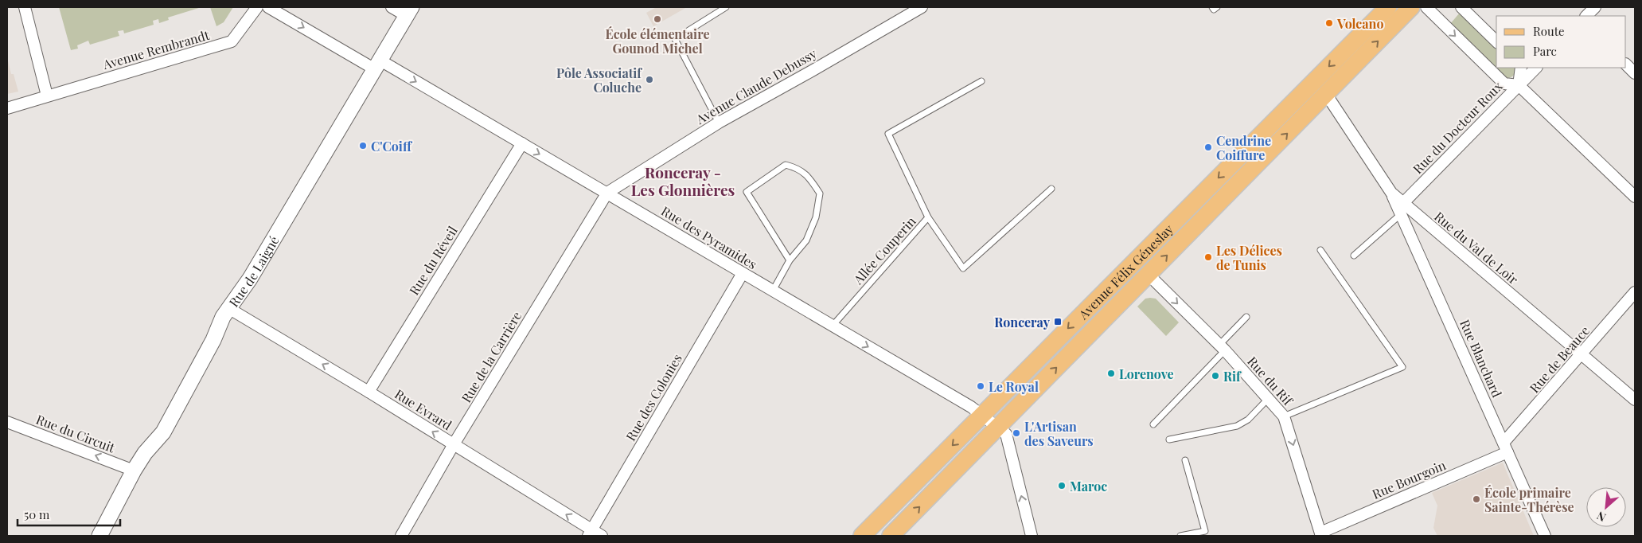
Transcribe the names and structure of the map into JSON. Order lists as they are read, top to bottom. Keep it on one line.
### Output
{"streets":{"main road":["Avenue Félix Géneslay"],"street":["Avenue Rembrandt","Avenue Claude Debussy","Rue du Docteur Roux","Rue des Pyramides","Rue du Val de Loir","Rue du Réveil","Rue de Laigné","Rue de la Carrière","Rue Blanchard","Rue de Beauce","Rue du Rif","Rue des Colonies","Rue Evrard","Rue du Circuit","Rue Bourgoin"],"lane":["Allée Couperin"]},"crossings":[["Avenue Claude Debussy","Rue des Pyramides"],["Avenue Claude Debussy","Rue de la Carrière"],["Rue du Docteur Roux","Rue du Val de Loir"],["Rue du Docteur Roux","Rue Blanchard"],["Rue des Pyramides","Allée Couperin"],["Rue des Pyramides","Rue du Réveil"],["Rue des Pyramides","Rue de Laigné"],["Rue des Pyramides","Avenue Félix Géneslay"],["Rue des Pyramides","Rue de la Carrière"],["Rue des Pyramides","Rue des Colonies"],["Rue du Val de Loir","Avenue Félix Géneslay"],["Rue du Val de Loir","Rue Blanchard"],["Rue du Val de Loir","Rue de Beauce"],["Rue du Réveil","Rue Evrard"],["Rue de Laigné","Rue Evrard"],["Rue de Laigné","Rue du Circuit"],["Avenue Félix Géneslay","Rue du Rif"],["Rue de la Carrière","Rue Evrard"],["Rue Blanchard","Rue de Beauce"],["Rue Blanchard","Rue Bourgoin"],["Rue de Beauce","Rue Bourgoin"],["Rue du Rif","Rue Bourgoin"],["Rue des Colonies","Rue Evrard"]],"one_way":["Rue des Pyramides","Rue du Rif","Rue Evrard","Rue du Circuit"],"districts":["Ronceray - Les Glonnières"],"places":{"other":["École élémentaire Gounod Michel","Volcano","Pôle Associatif Coluche","C'Coiff","Cendrine Coiffure","Les Délices de Tunis","Lorenove","Rif","Le Royal","L'Artisan des Saveurs","Maroc","École primaire Sainte-Thérèse"],"transit":["Ronceray"]},"legend":["Route","Parc"],"scale_bar":"50 m","north":"bottom left"}
